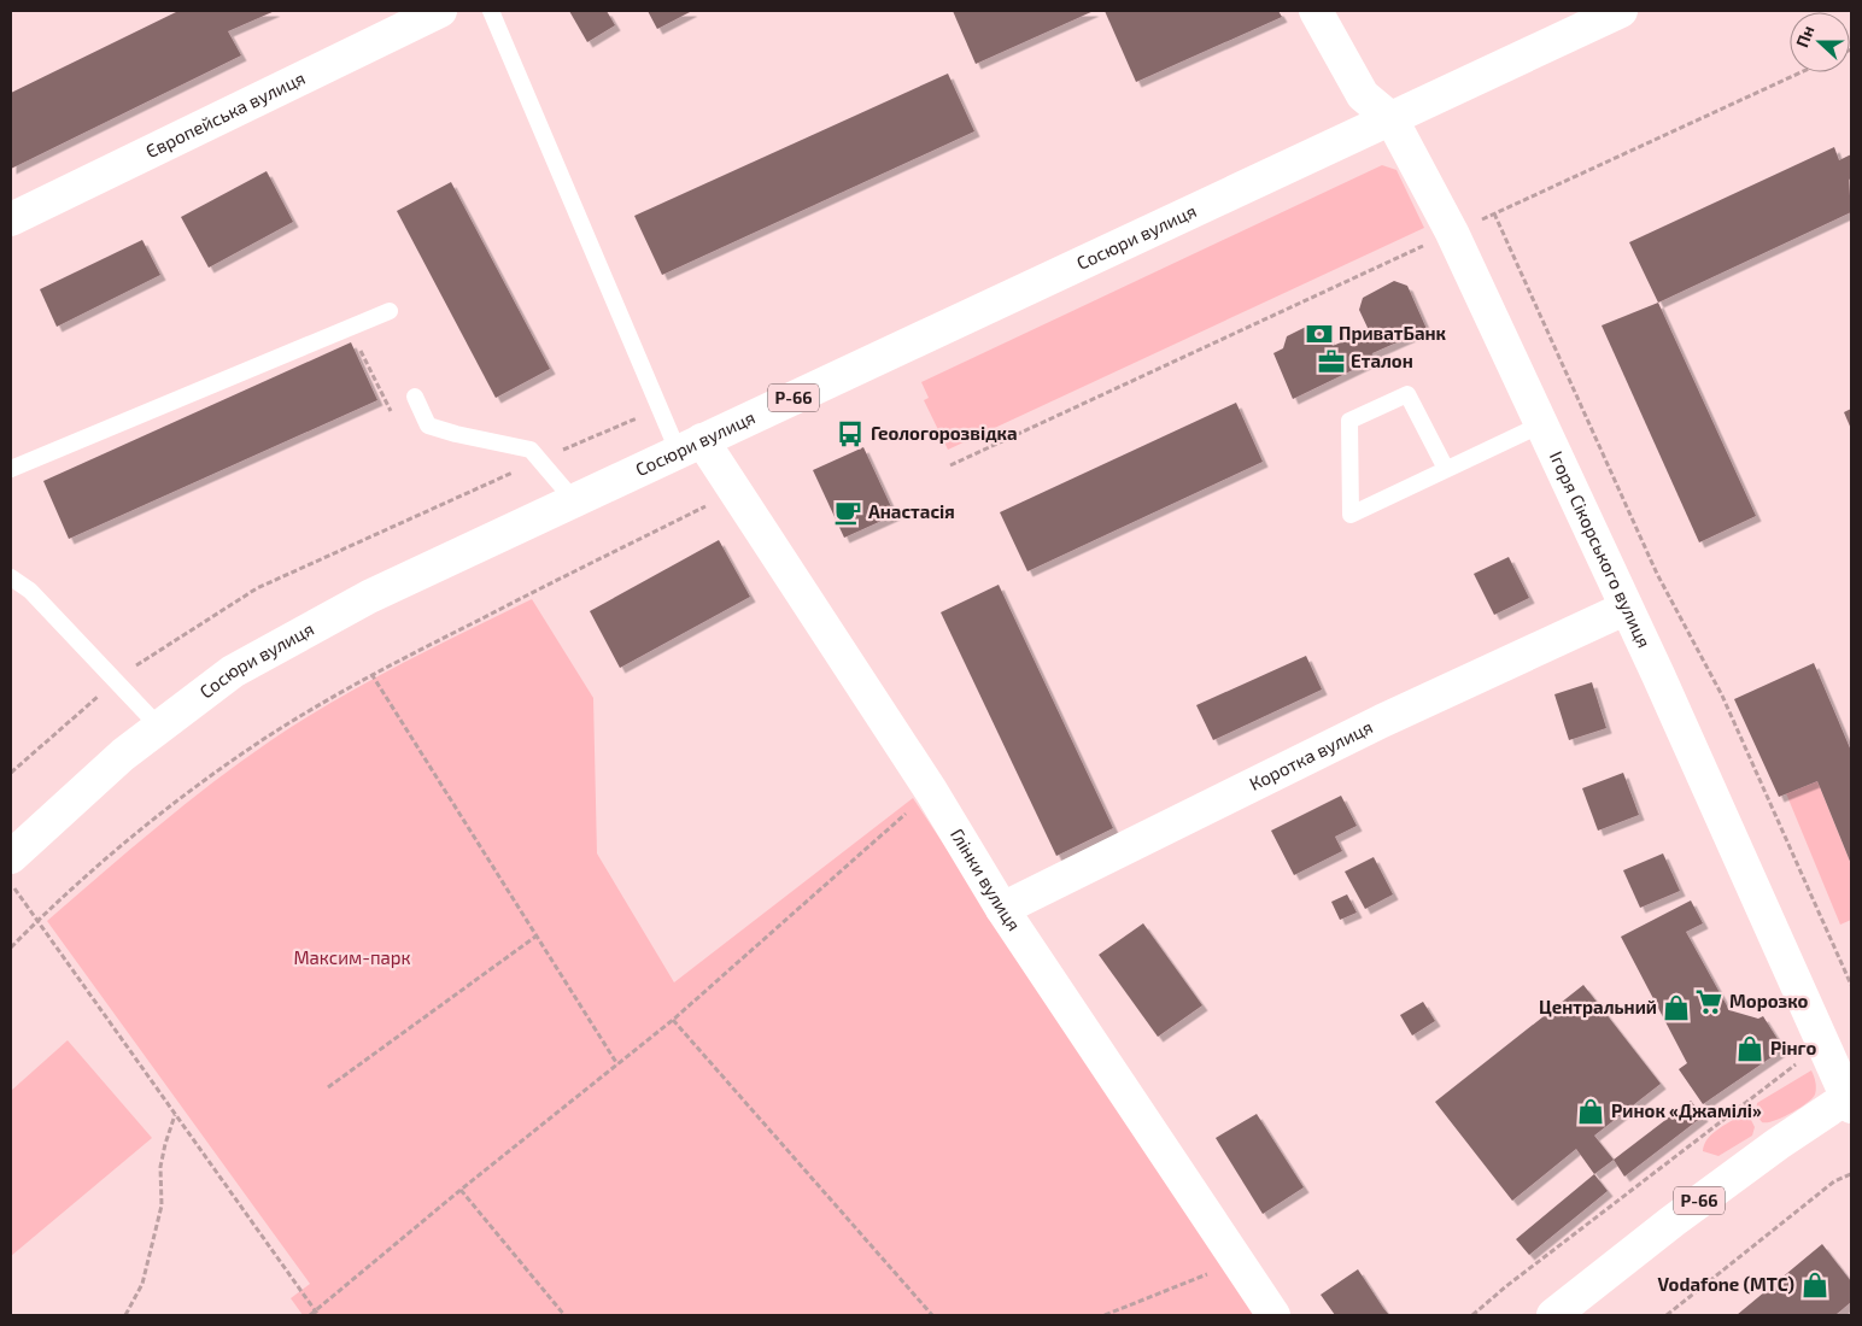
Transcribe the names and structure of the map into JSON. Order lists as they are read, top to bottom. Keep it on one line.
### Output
{"streets":{"street":["Європейська вулиця","Сосюри вулиця","Р-66","Ігоря Сікорського вулиця","Коротка вулиця","Глінки вулиця"]},"crossings":[["Сосюри вулиця","Ігоря Сікорського вулиця"],["Сосюри вулиця","Глінки вулиця"],["Р-66","Ігоря Сікорського вулиця"],["Ігоря Сікорського вулиця","Коротка вулиця"],["Коротка вулиця","Глінки вулиця"]],"parks":["Максим-парк"],"places":{"bank":["ПриватБанк"],"office":["Еталон"],"bus stop":["Геологорозвідка"],"cafe":["Анастасія"],"supermarket":["Морозко"],"shop":["Центральний","Рінго","Ринок «Джамілі»","Vodafone (МТС)"]},"north":"left"}
